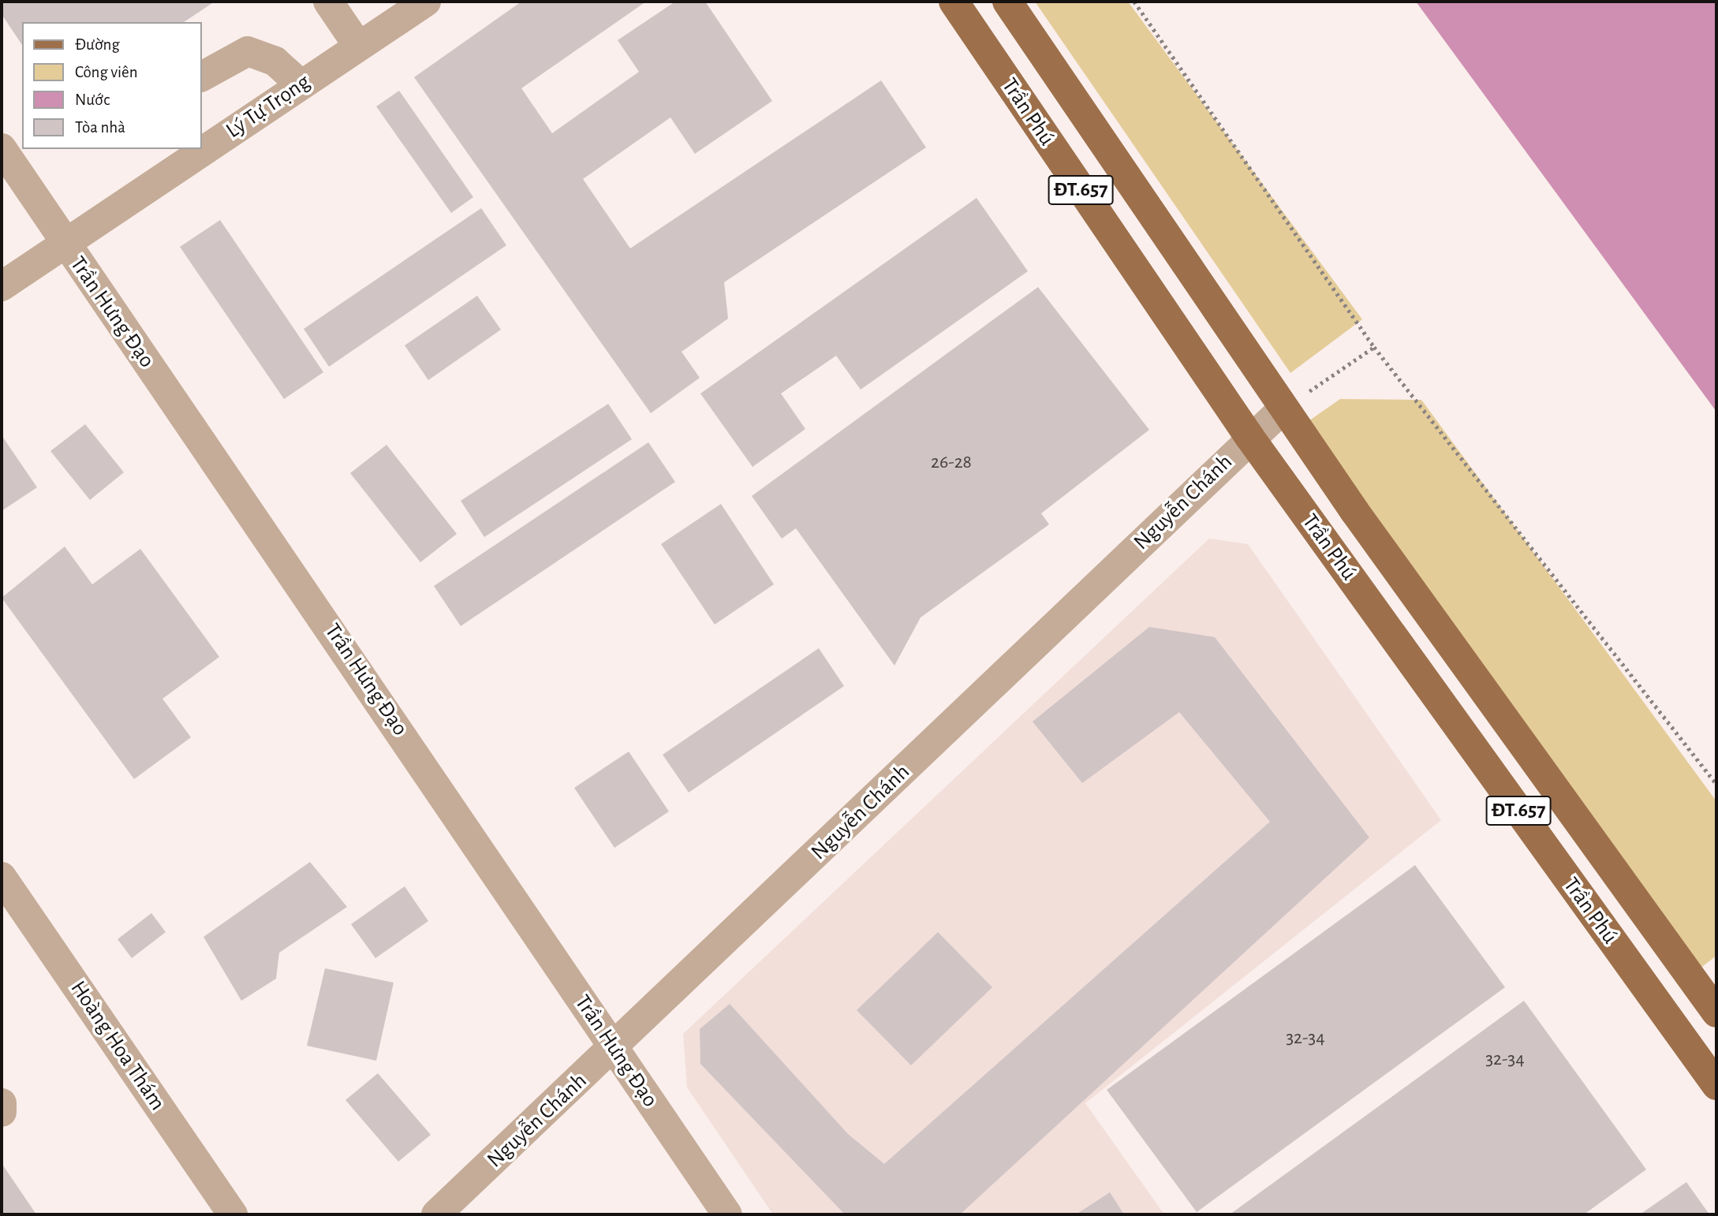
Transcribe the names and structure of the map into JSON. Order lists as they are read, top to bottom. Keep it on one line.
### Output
{"streets":{"main road":["Trần Phú","ĐT.657"],"street":["Lý Tự Trọng","Trần Hưng Đạo","Nguyễn Chánh","Hoàng Hoa Thám"]},"crossings":[["Lý Tự Trọng","Trần Hưng Đạo"],["Trần Phú","Nguyễn Chánh"],["Trần Hưng Đạo","Nguyễn Chánh"]],"house_numbers":["26-28","32-34","32-34"],"legend":["Đường","Công viên","Nước","Tòa nhà"]}
